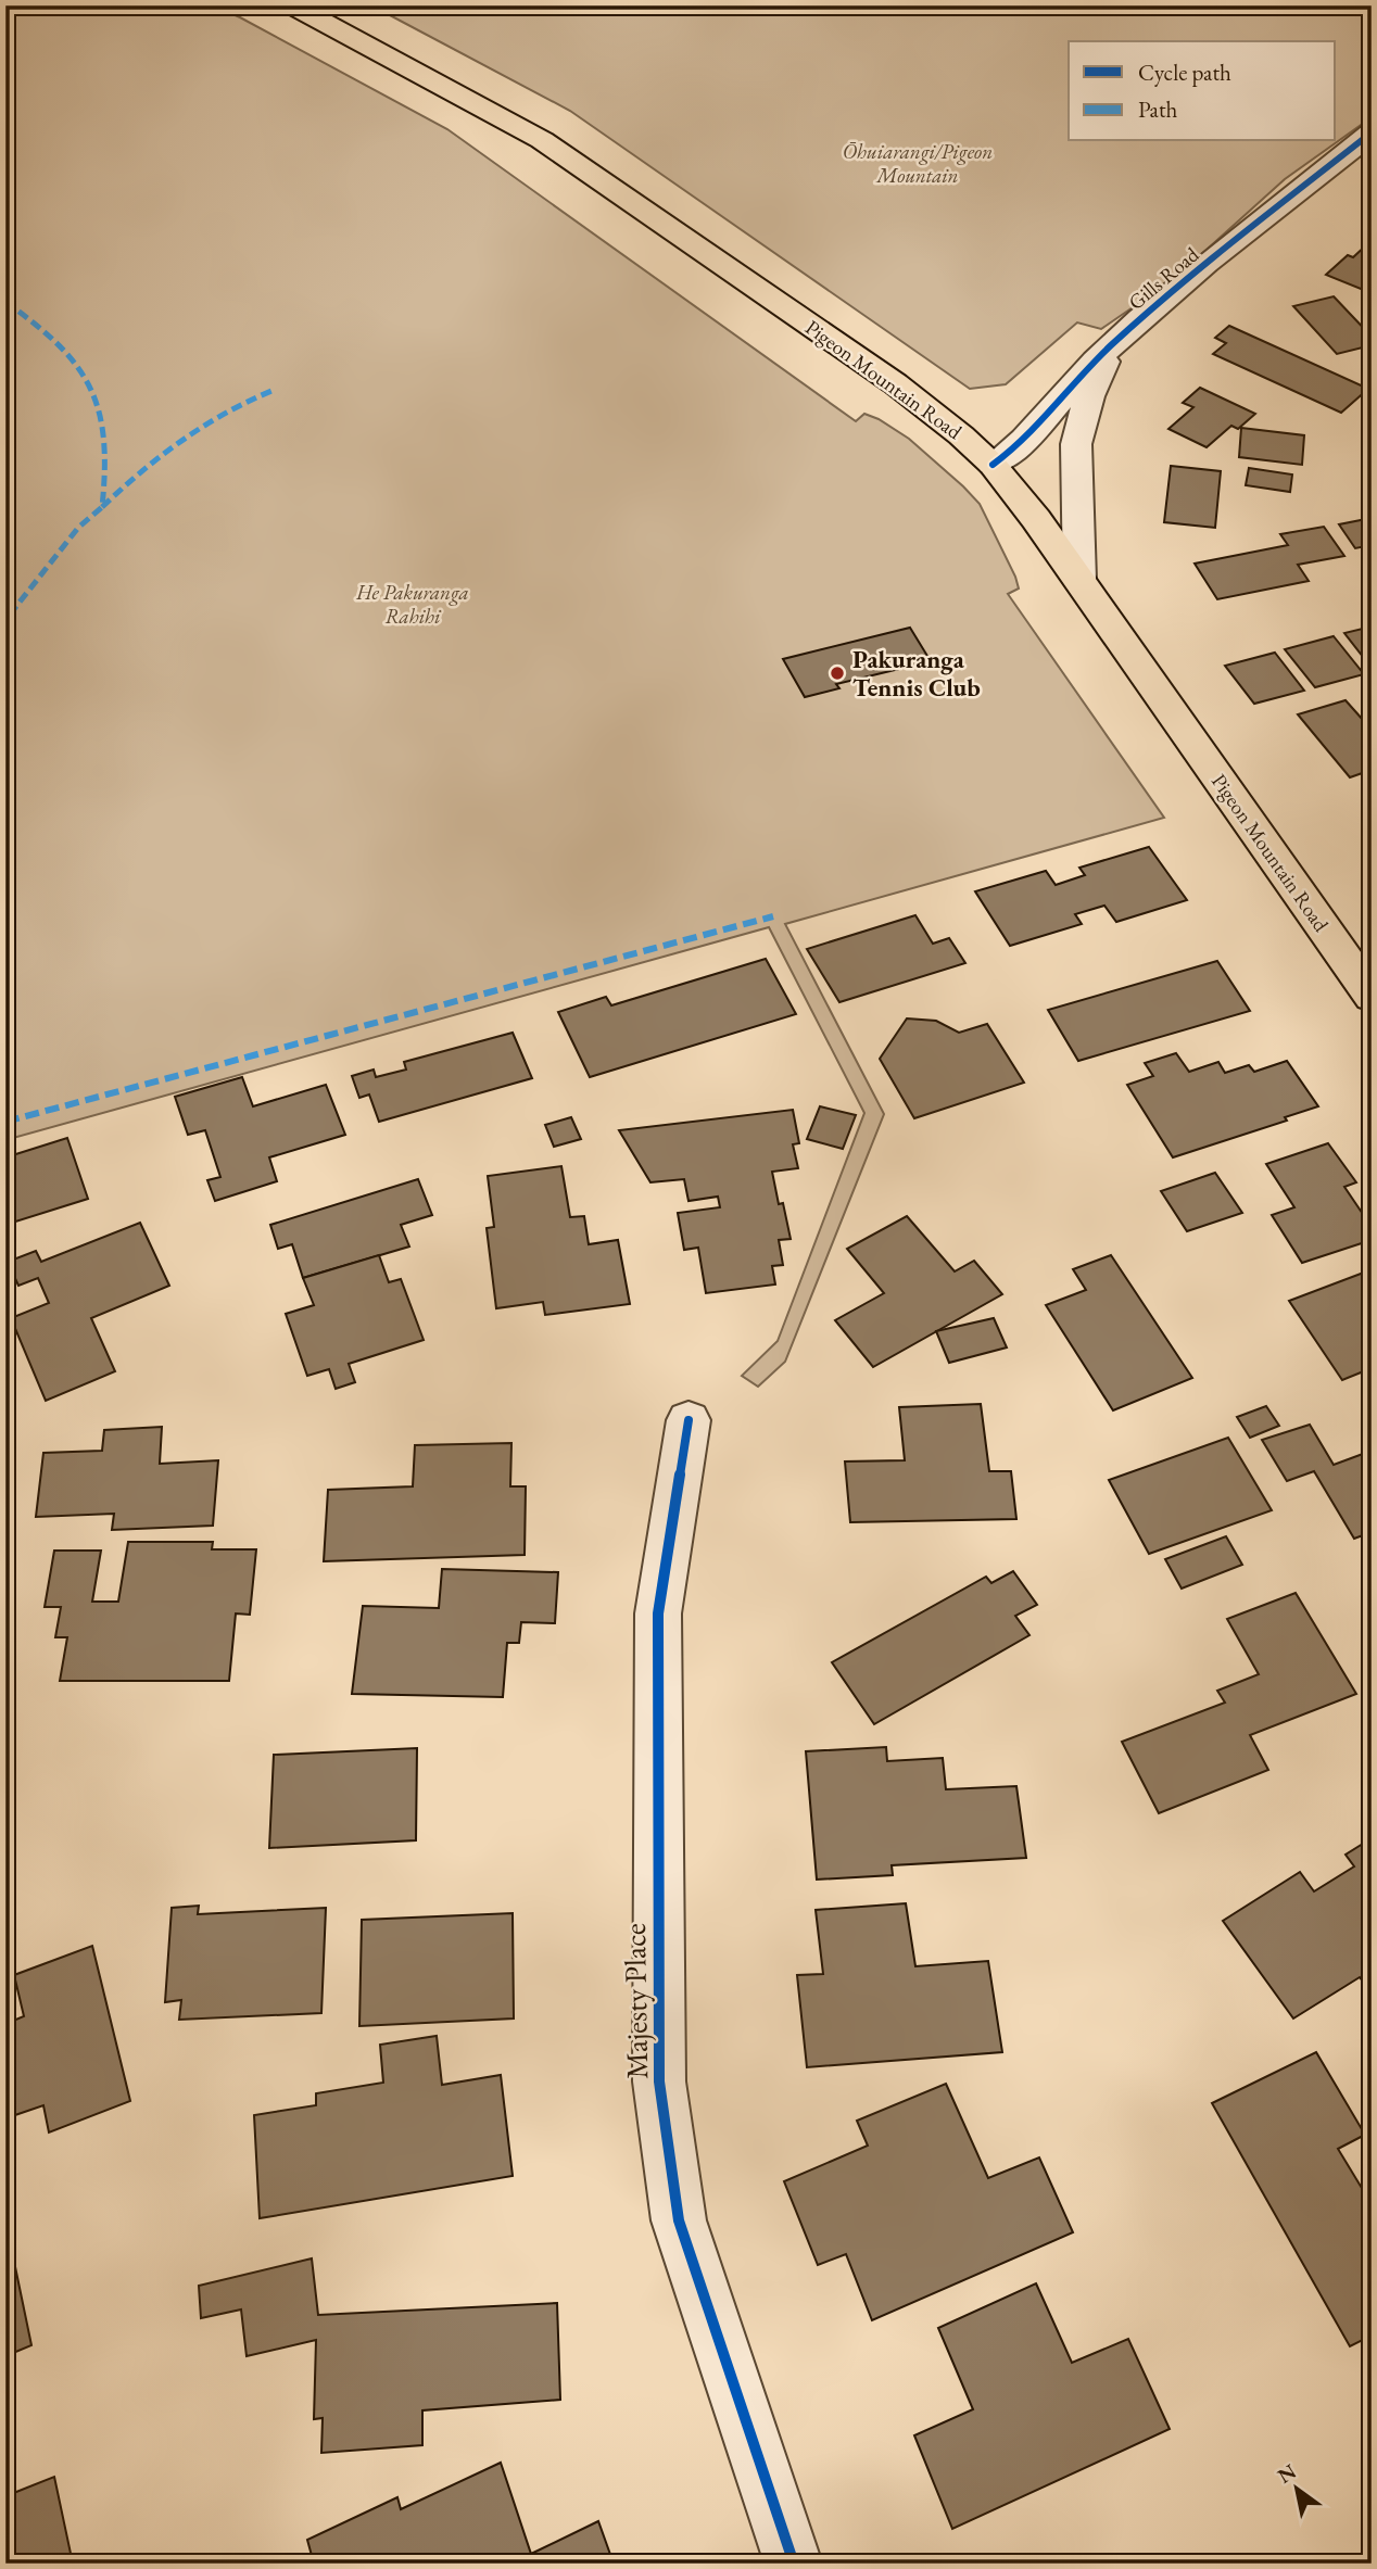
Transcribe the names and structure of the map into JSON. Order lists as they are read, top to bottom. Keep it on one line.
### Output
{"streets":{"main road":["Pigeon Mountain Road"],"street":["Gills Road","Majesty Place"]},"crossings":[["Gills Road","Pigeon Mountain Road"]],"parks":["Ōhuiarangi/Pigeon Mountain","He Pakuranga Rahihi"],"places":["Pakuranga Tennis Club"],"legend":["Cycle path","Path"],"north":"top left"}
